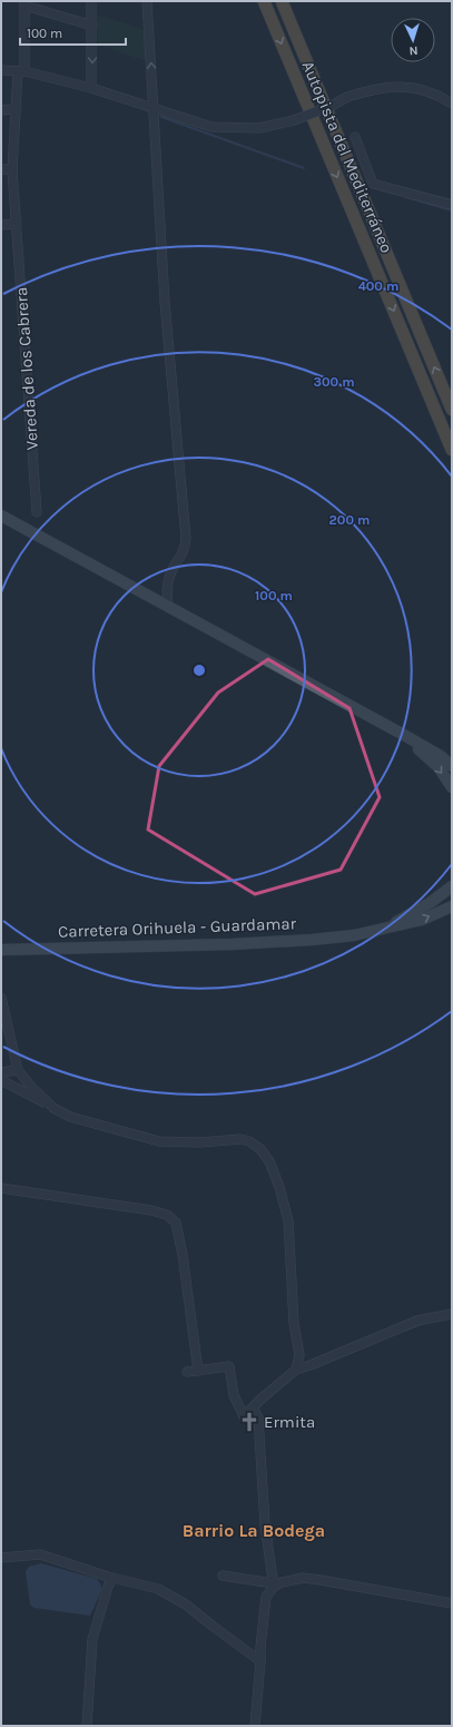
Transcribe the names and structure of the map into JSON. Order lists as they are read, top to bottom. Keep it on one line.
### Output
{"streets":{"highway":["Autopista del Mediterráneo"],"main road":["Carretera Orihuela - Guardamar"],"street":["Vereda de los Cabrera"]},"districts":["Barrio La Bodega"],"places":{"church":["Ermita"]},"scale_bar":"100 m","north":"bottom","rings":["400 m","300 m","200 m","100 m"]}
